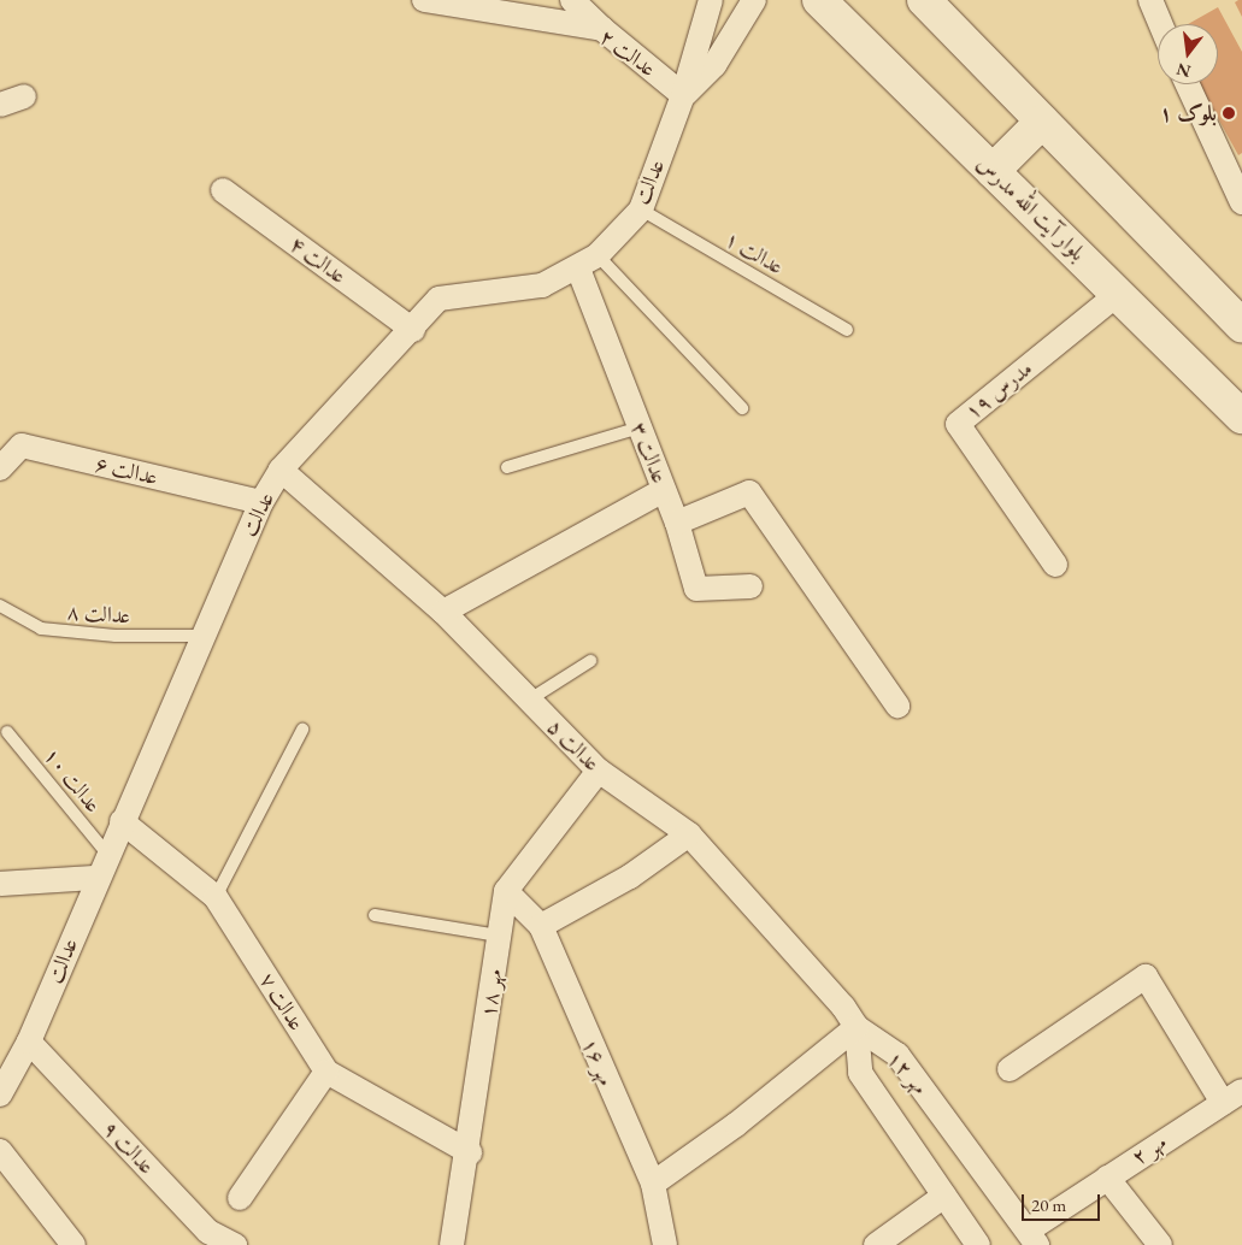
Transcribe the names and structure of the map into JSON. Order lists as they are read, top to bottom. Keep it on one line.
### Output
{"streets":{"main road":["بلوار آیت الله مدرس"],"street":["عدالت ۲","عدالت","عدالت ۴","مدرس ۱۹","عدالت ۳","عدالت ۶","عدالت ۵","مهر ۱۸","عدالت ۷","مهر ۱۶","مهر ۱۲","عدالت ۹","مهر ۲"],"lane":["عدالت ۱","عدالت ۸","عدالت ۱۰"]},"crossings":[["عدالت ۲","عدالت"],["عدالت","عدالت ۱"],["عدالت","عدالت ۴"],["عدالت","عدالت ۳"],["عدالت","عدالت ۶"],["عدالت","عدالت ۸"],["عدالت","عدالت ۵"],["عدالت","عدالت ۱۰"],["عدالت","عدالت ۷"],["عدالت","عدالت ۹"],["بلوار آیت الله مدرس","مدرس ۱۹"],["عدالت ۵","مهر ۱۸"],["عدالت ۵","مهر ۱۲"],["مهر ۱۸","عدالت ۷"],["مهر ۱۸","مهر ۱۶"],["مهر ۱۲","مهر ۲"]],"places":["بلوک ۱"],"scale_bar":"20 m","north":"bottom"}
